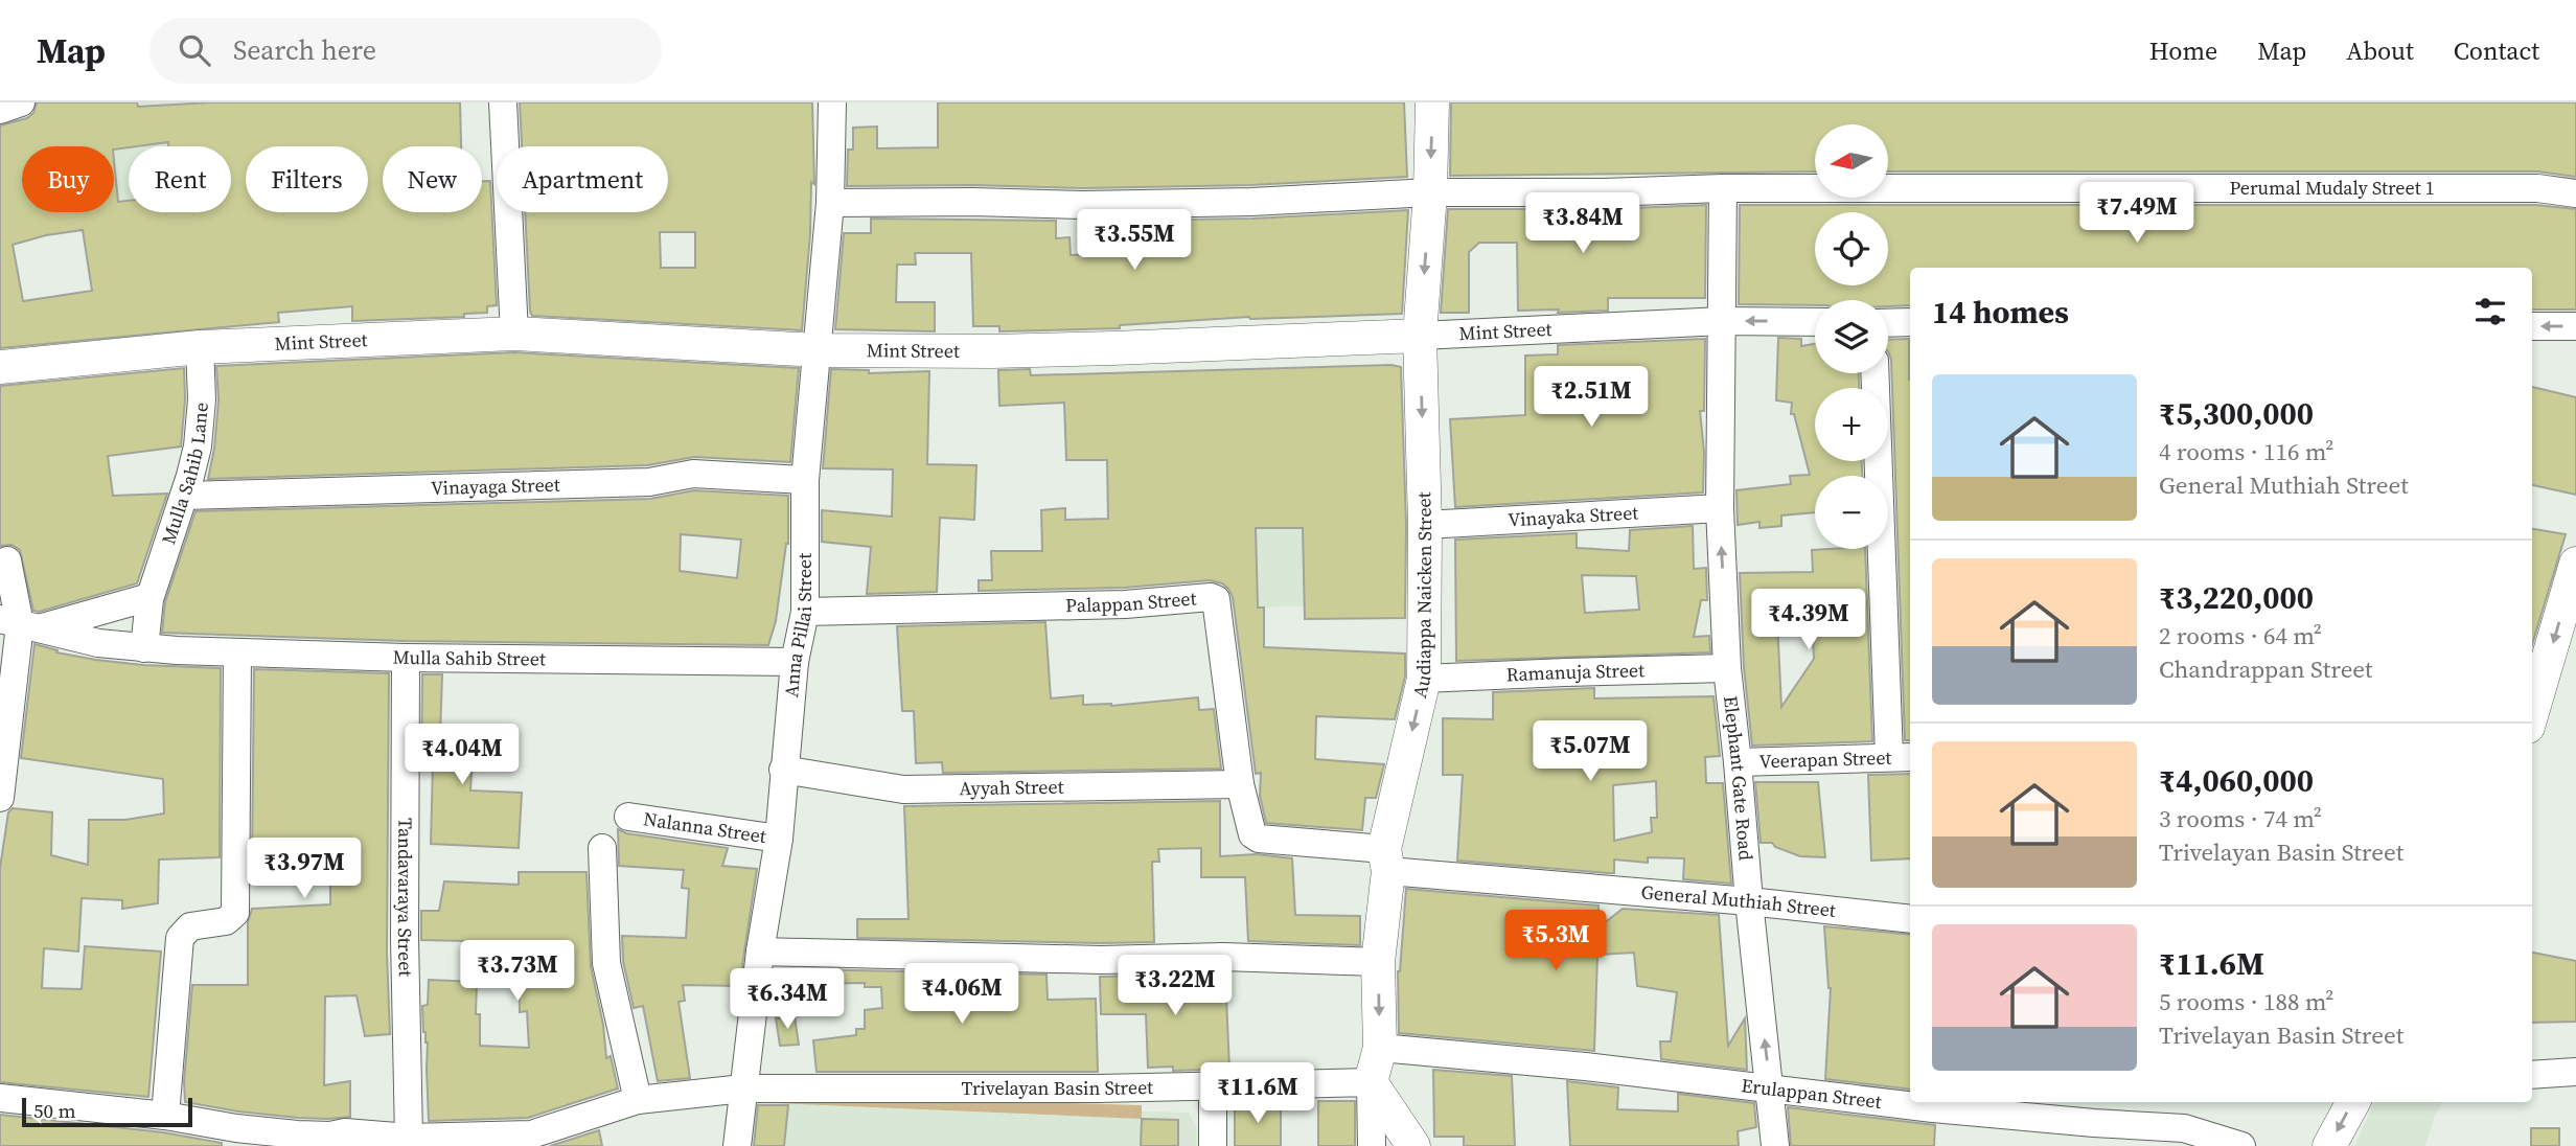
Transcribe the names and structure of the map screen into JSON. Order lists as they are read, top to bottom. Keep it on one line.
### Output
{"streets":{"street":["Perumal Mudaly Street 1","Mint Street","Mulla Sahib Lane","Vinayaga Street","Vinayaka Street","Audiappa Naicken Street","Palappan Street","Anna Pillai Street","Mulla Sahib Street","Ramanuja Street","Veerapan Street","Elephant Gate Road","Ayyah Street","Nalanna Street","Tandavaraya Street","General Muthiah Street","Trivelayan Basin Street","Erulappan Street"]},"crossings":[["Perumal Mudaly Street 1","Audiappa Naicken Street"],["Perumal Mudaly Street 1","Anna Pillai Street"],["Perumal Mudaly Street 1","Elephant Gate Road"],["Mint Street","Mulla Sahib Lane"],["Mint Street","Audiappa Naicken Street"],["Mint Street","Anna Pillai Street"],["Mint Street","Elephant Gate Road"],["Mulla Sahib Lane","Vinayaga Street"],["Mulla Sahib Lane","Mulla Sahib Street"],["Vinayaga Street","Anna Pillai Street"],["Vinayaka Street","Audiappa Naicken Street"],["Vinayaka Street","Elephant Gate Road"],["Audiappa Naicken Street","Palappan Street"],["Audiappa Naicken Street","Ramanuja Street"],["Audiappa Naicken Street","General Muthiah Street"],["Audiappa Naicken Street","Trivelayan Basin Street"],["Audiappa Naicken Street","Erulappan Street"],["Palappan Street","Anna Pillai Street"],["Palappan Street","Ayyah Street"],["Palappan Street","General Muthiah Street"],["Anna Pillai Street","Mulla Sahib Street"],["Anna Pillai Street","Ayyah Street"],["Anna Pillai Street","Nalanna Street"],["Anna Pillai Street","Trivelayan Basin Street"],["Mulla Sahib Street","Tandavaraya Street"],["Ramanuja Street","Elephant Gate Road"],["Veerapan Street","Elephant Gate Road"],["Elephant Gate Road","General Muthiah Street"],["Elephant Gate Road","Erulappan Street"],["Tandavaraya Street","Trivelayan Basin Street"]],"one_way":["Audiappa Naicken Street"],"scale_bar":"50 m","north":"left","page":{"header":"Map","search":"Search here","nav":["Home","Map","About","Contact"],"map_buttons":["+","−"],"chip":["Buy","Rent","Filters","New","Apartment"],"price":["₹7.49M","₹3.84M","₹3.55M","₹2.51M","₹4.39M","₹5.07M","₹4.04M","₹3.97M","₹5.3M","₹3.73M","₹3.22M","₹4.06M","₹6.34M","₹11.6M"],"heading":"14 homes","list":[{"name":"₹5,300,000","note":"4 rooms · 116 m² · General Muthiah Street"},{"name":"₹3,220,000","note":"2 rooms · 64 m² · Chandrappan Street"},{"name":"₹4,060,000","note":"3 rooms · 74 m² · Trivelayan Basin Street"},{"name":"₹11.6M","note":"5 rooms · 188 m² · Trivelayan Basin Street"}],"scale":"50 m"}}
